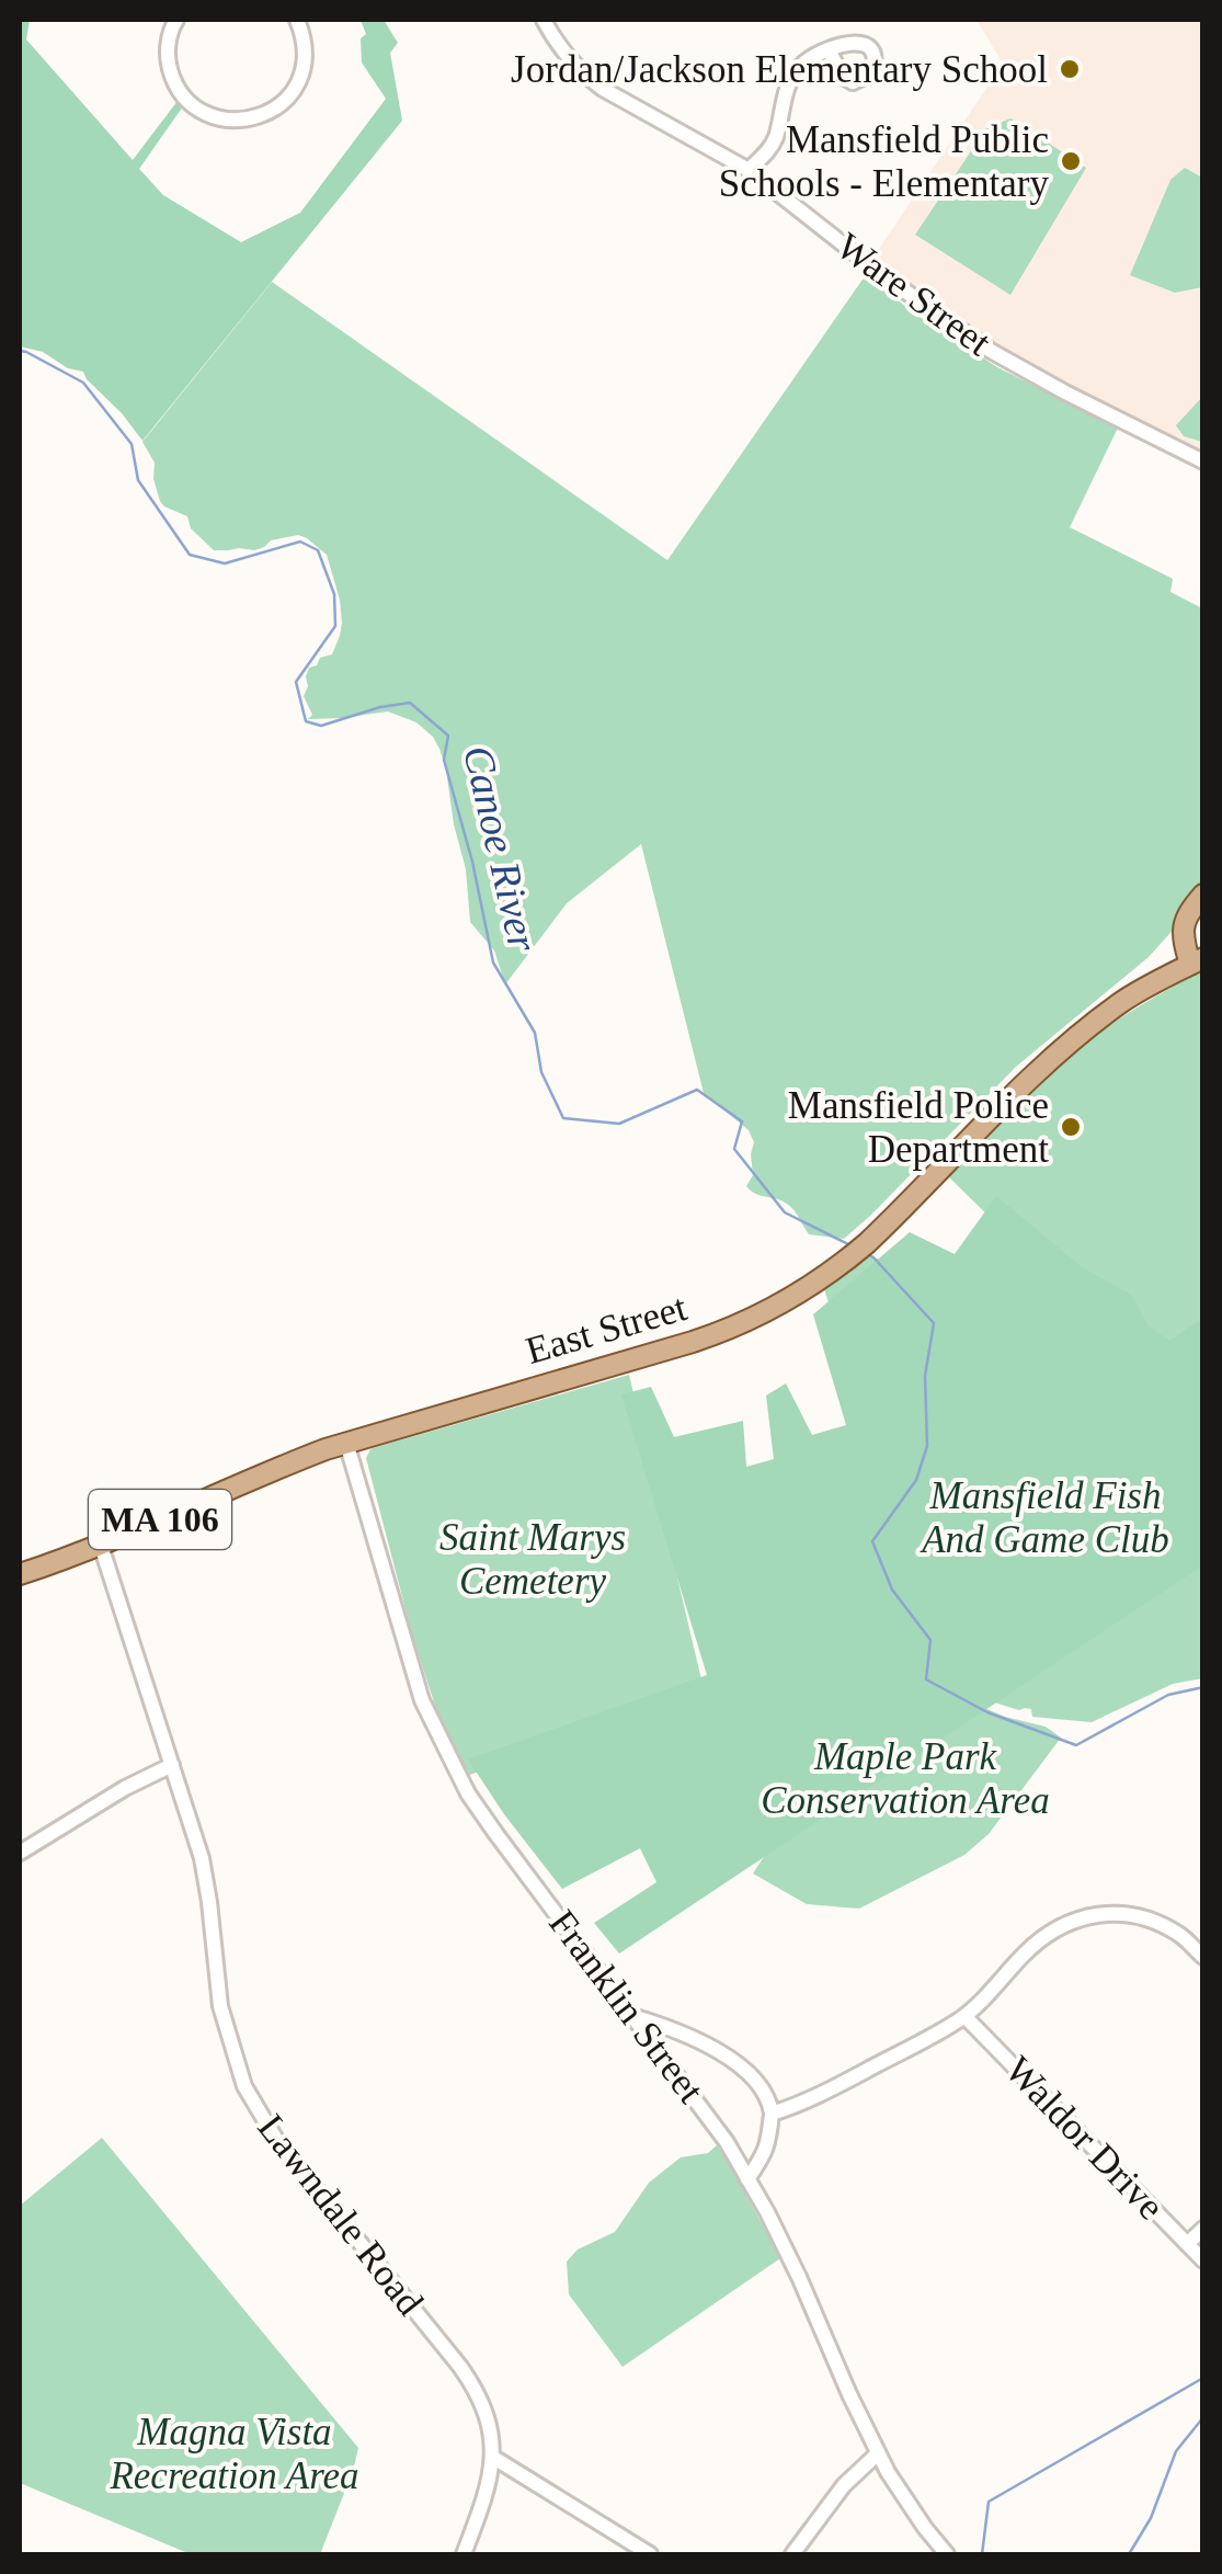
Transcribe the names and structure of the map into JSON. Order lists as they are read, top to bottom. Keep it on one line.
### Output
{"streets":{"main road":["East Street","MA 106"],"street":["Ware Street","Franklin Street","Waldor Drive","Lawndale Road"]},"crossings":[["East Street","Franklin Street"],["East Street","Lawndale Road"]],"water":["Canoe River"],"parks":["Mansfield Fish And Game Club","Saint Marys Cemetery","Maple Park Conservation Area","Magna Vista Recreation Area"],"places":["Jordan/Jackson Elementary School","Mansfield Public Schools - Elementary","Mansfield Police Department"]}
